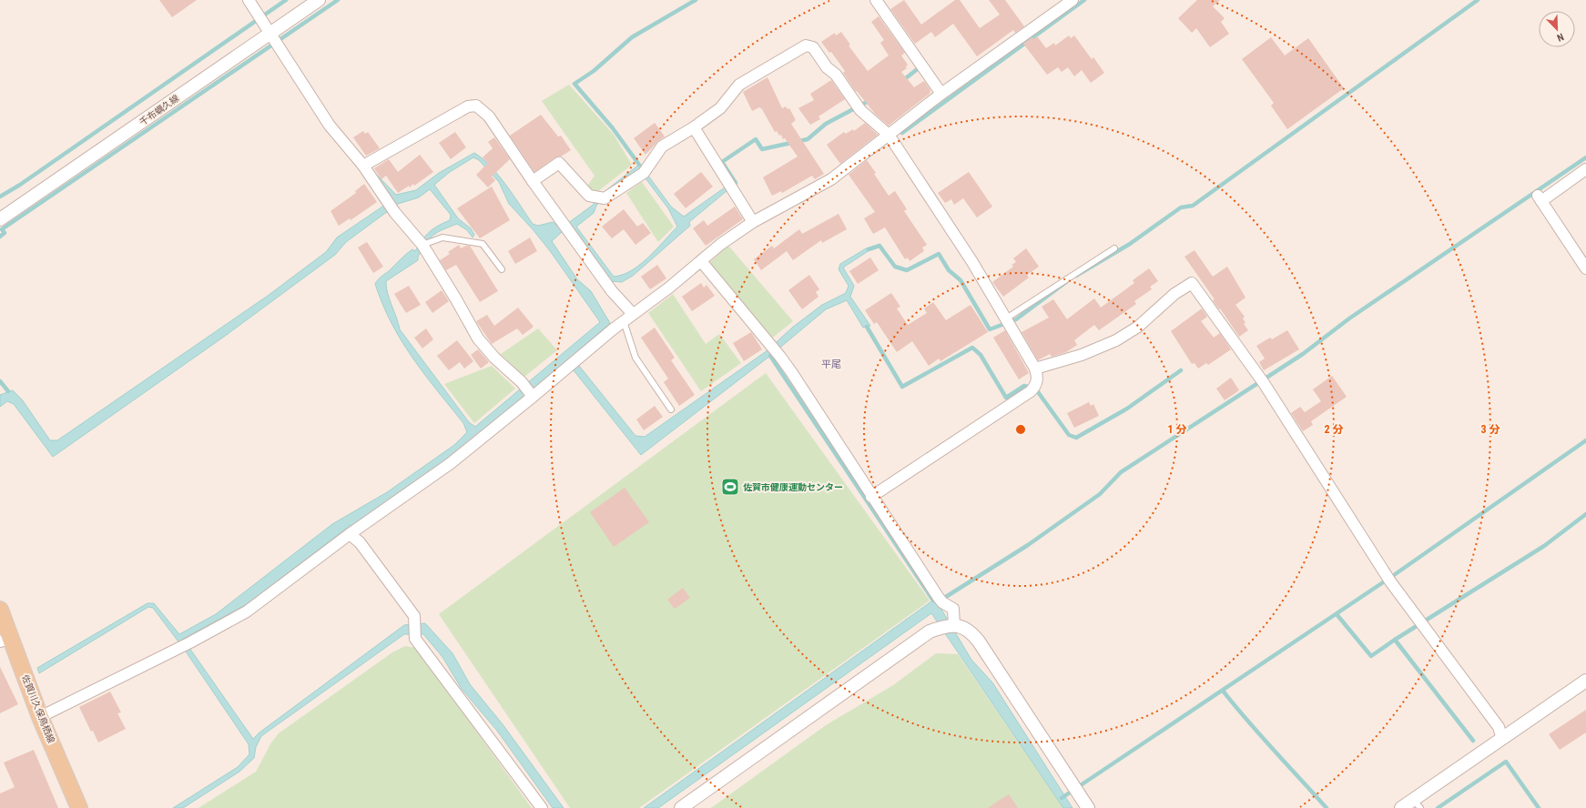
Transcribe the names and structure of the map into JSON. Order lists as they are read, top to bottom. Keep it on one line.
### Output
{"streets":{"main road":["佐賀川久保鳥栖線"],"street":["千布蠣久線"]},"districts":["平尾"],"places":{"sports":["佐賀市健康運動センター"]},"north":"bottom right","rings":["1 分","2 分","3 分"]}
